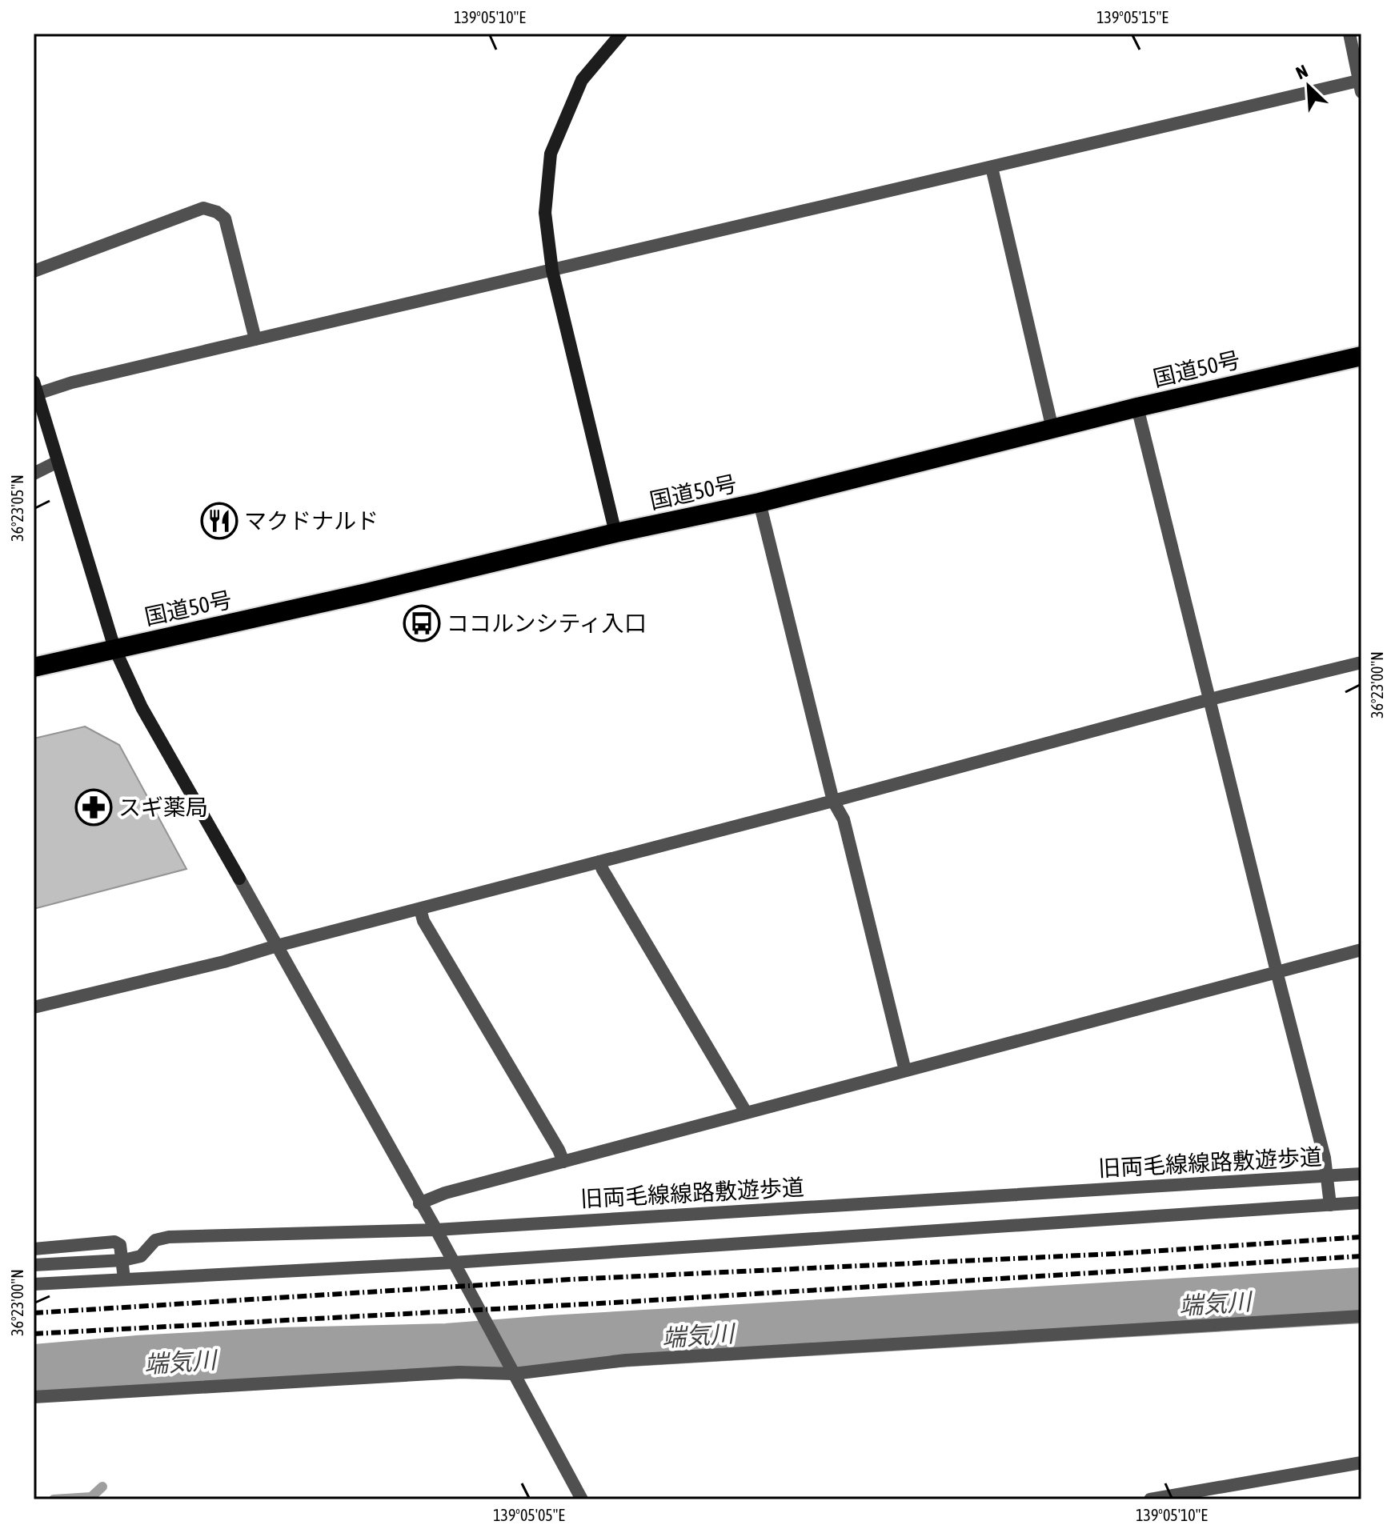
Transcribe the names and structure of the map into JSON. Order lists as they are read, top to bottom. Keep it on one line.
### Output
{"streets":{"highway":["国道50号"],"street":["旧両毛線線路敷遊歩道"]},"water":["端気川"],"places":{"restaurant":["マクドナルド"],"bus stop":["ココルンシティ入口"],"pharmacy":["スギ薬局"]},"north":"top left","coordinates":["139°05'10\"E","139°05'15\"E","36°23'05\"N","36°23'00\"N","139°05'05\"E"]}
